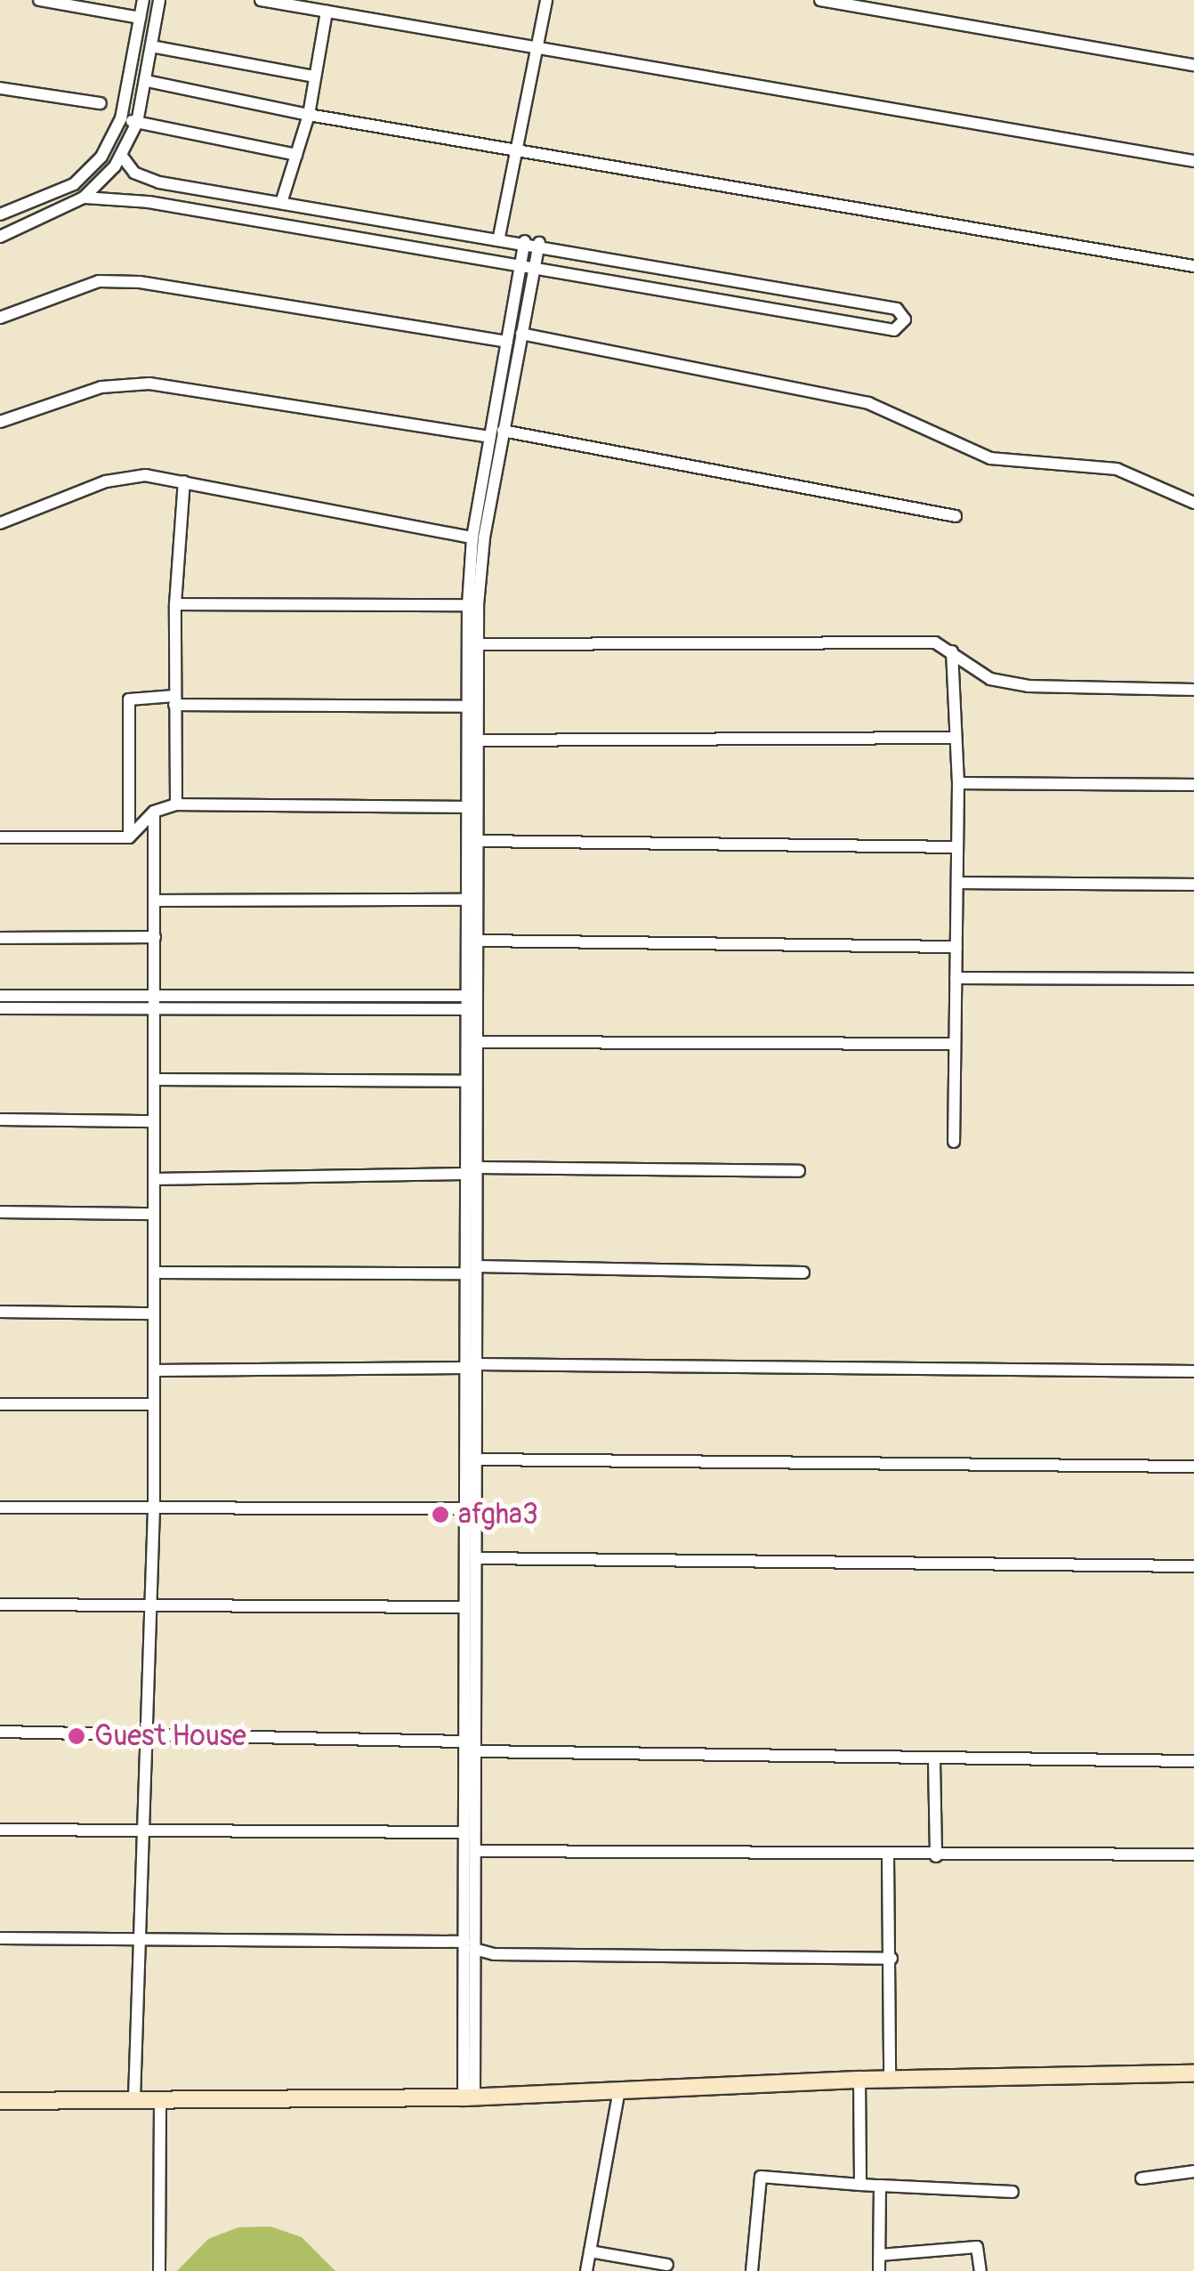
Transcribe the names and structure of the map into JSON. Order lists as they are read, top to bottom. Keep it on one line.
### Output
{"places":["afgha3","Guest House"]}
